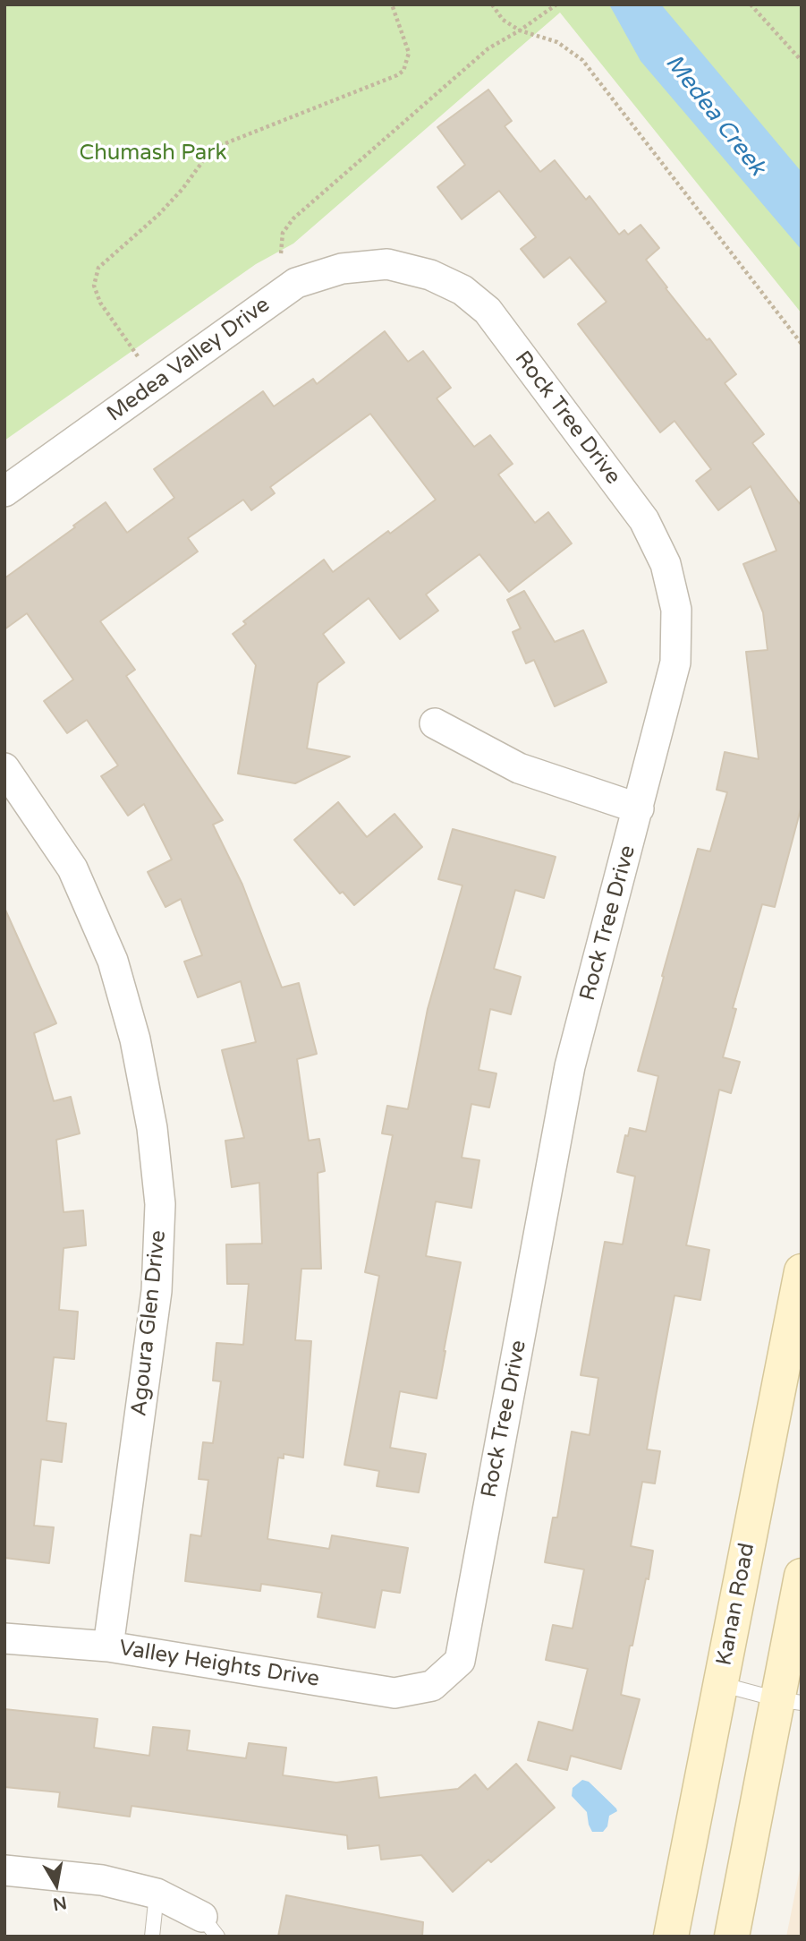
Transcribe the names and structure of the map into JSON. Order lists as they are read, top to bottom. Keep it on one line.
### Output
{"streets":{"main road":["Kanan Road"],"street":["Medea Valley Drive","Rock Tree Drive","Agoura Glen Drive","Valley Heights Drive"]},"crossings":[["Medea Valley Drive","Rock Tree Drive"],["Rock Tree Drive","Valley Heights Drive"],["Agoura Glen Drive","Valley Heights Drive"]],"water":["Medea Creek"],"parks":["Chumash Park"],"north":"bottom"}
